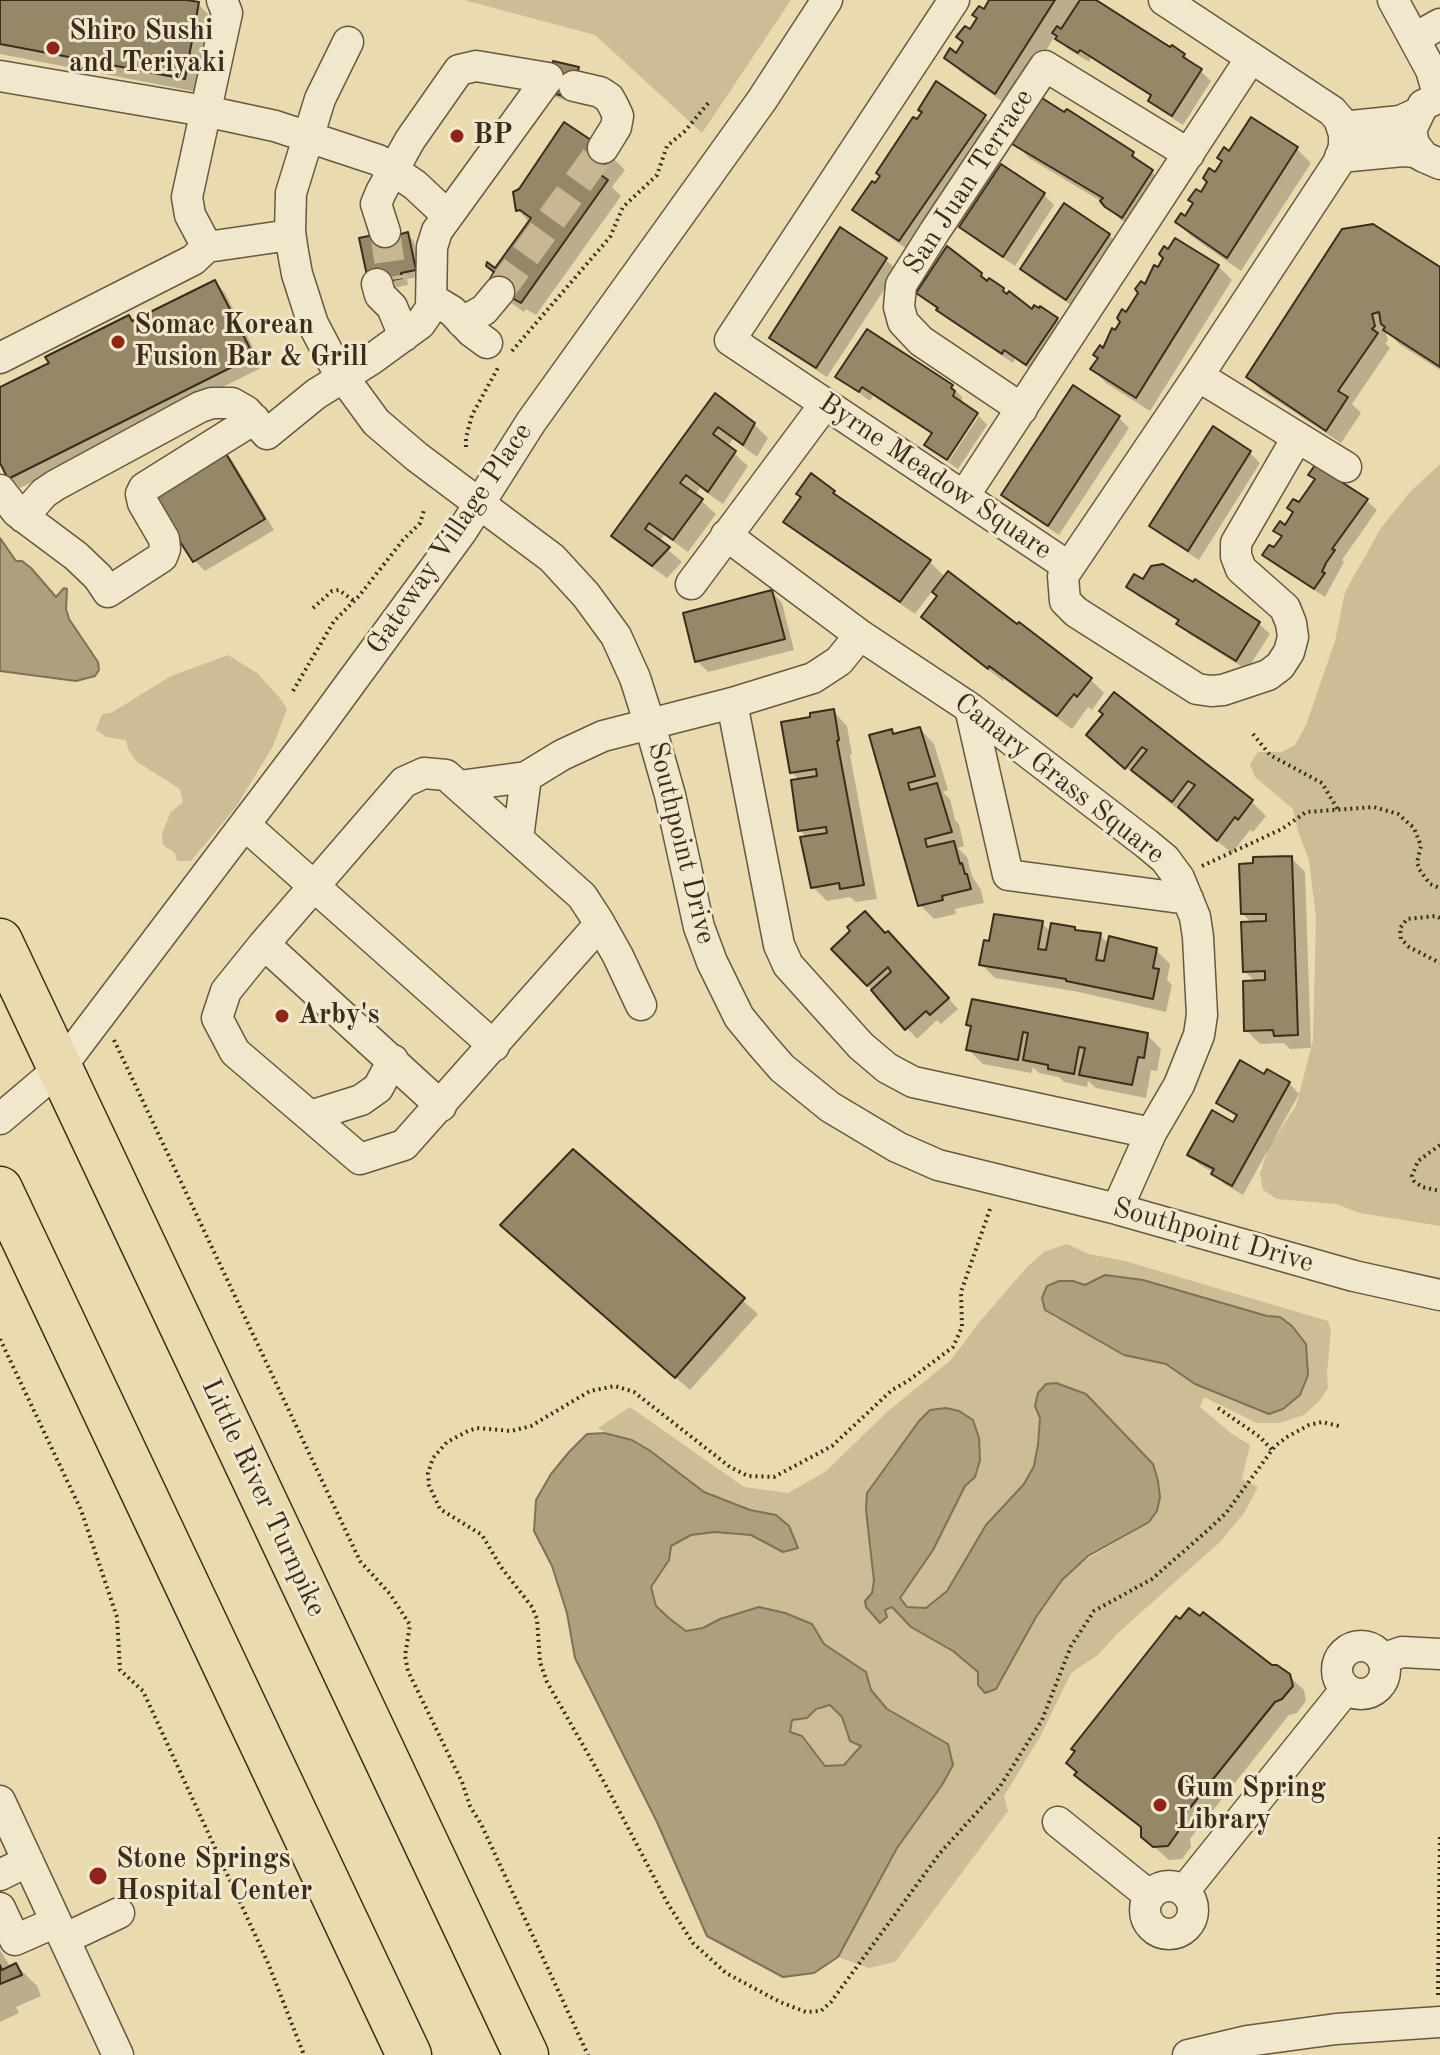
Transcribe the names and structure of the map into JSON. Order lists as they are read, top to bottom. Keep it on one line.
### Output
{"streets":{"highway":["Little River Turnpike"],"street":["San Juan Terrace","Byrne Meadow Square","Gateway Village Place","Canary Grass Square","Southpoint Drive"]},"crossings":[["Gateway Village Place","Southpoint Drive"],["Gateway Village Place","Little River Turnpike"],["Canary Grass Square","Southpoint Drive"]],"places":["Shiro Sushi and Teriyaki","BP","Somac Korean Fusion Bar & Grill","Arby's","Gum Spring Library","Stone Springs Hospital Center"]}
